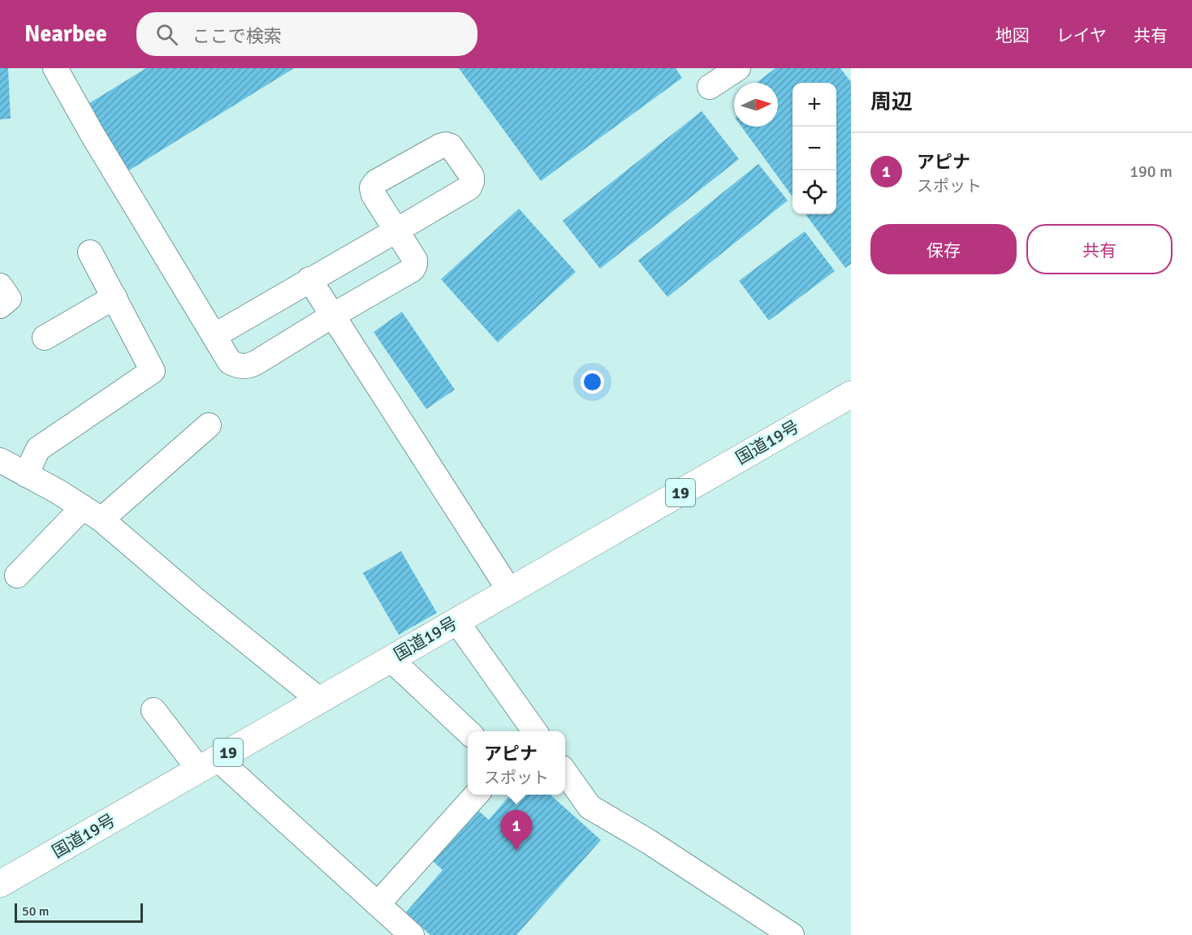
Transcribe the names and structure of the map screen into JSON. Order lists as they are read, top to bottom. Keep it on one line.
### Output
{"streets":{"highway":["国道19号","19"]},"scale_bar":"50 m","north":"right","page":{"header":"Nearbee","search":"ここで検索","nav":["地図","レイヤ","共有"],"heading":"周辺","map_buttons":["+","−"],"list":[{"mark":"1","name":"アピナ","note":"スポット","value":"190 m"}],"buttons":["保存","共有"],"popup":["アピナ","スポット"],"pins":"1","scale":"50 m"}}
